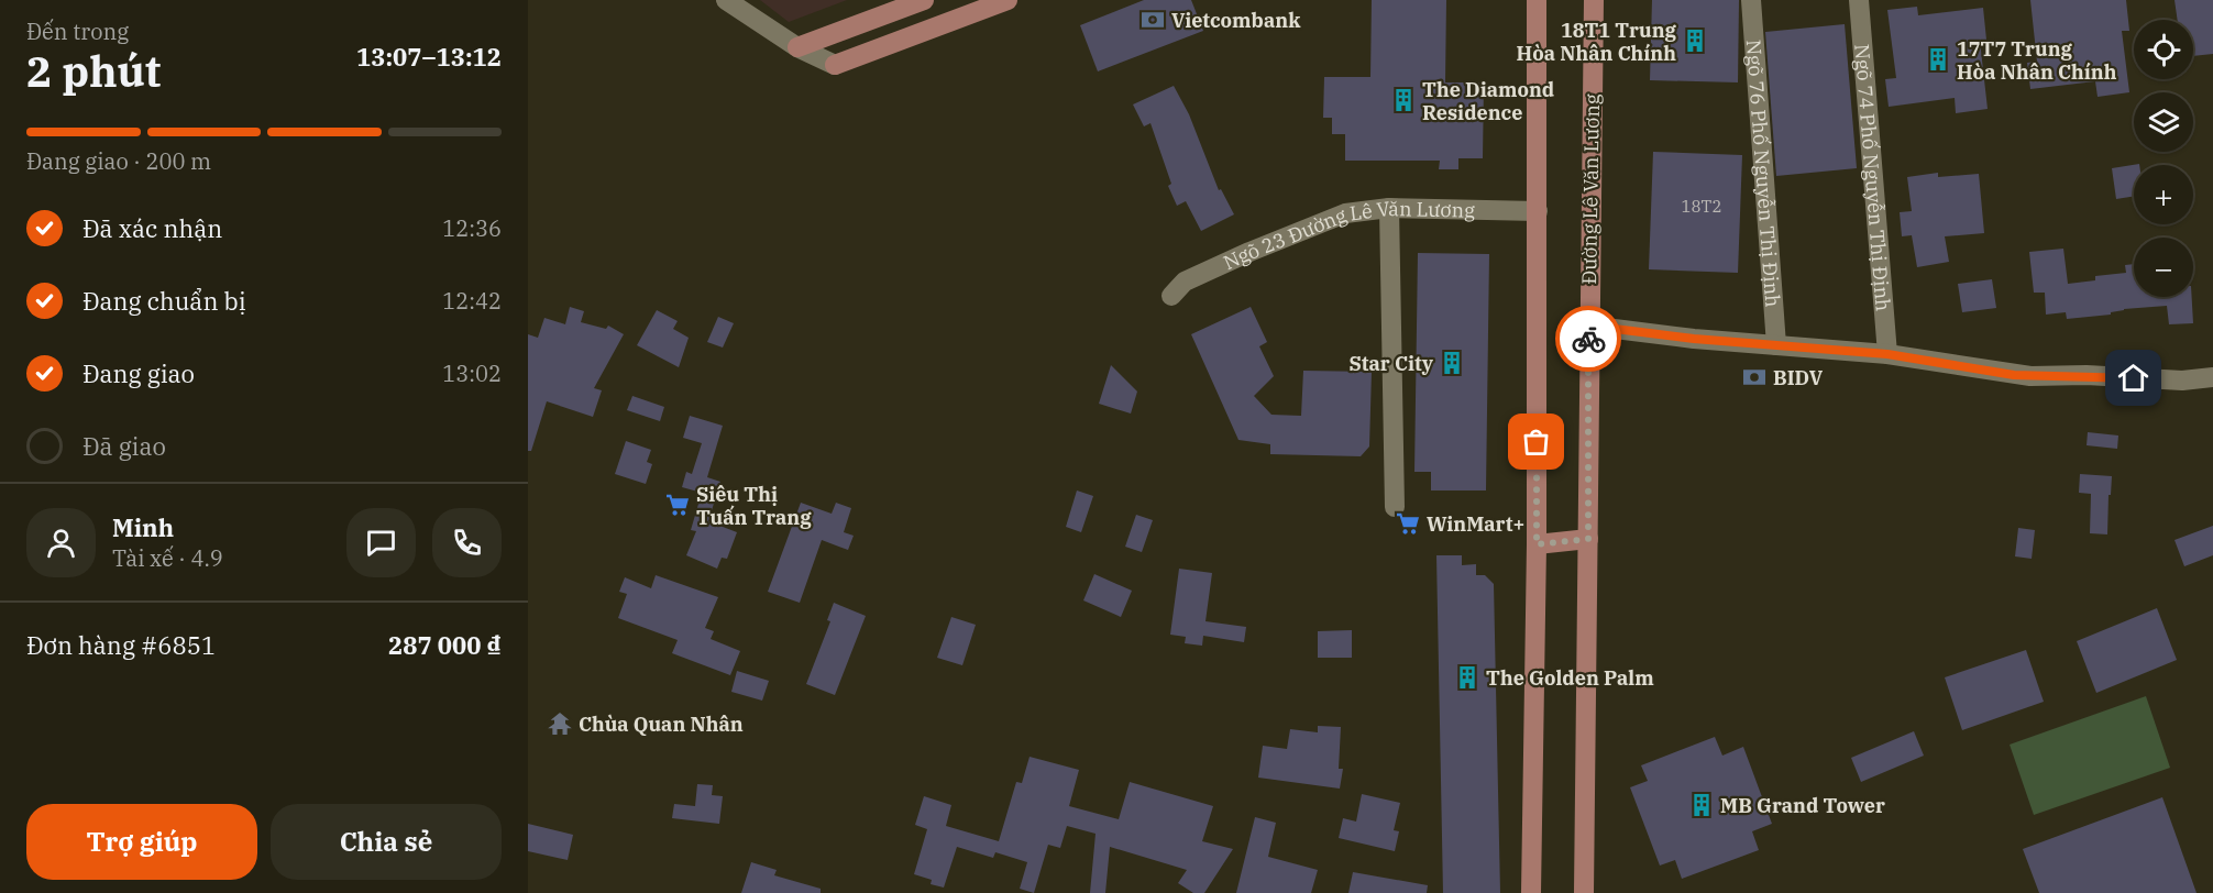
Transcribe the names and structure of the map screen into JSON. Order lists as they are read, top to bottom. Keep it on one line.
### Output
{"streets":{"main road":["Đường Lê Văn Lương"],"street":["Ngõ 76 Phố Nguyễn Thị Định","Ngõ 74 Phố Nguyễn Thị Định","Ngõ 23 Đường Lê Văn Lương"]},"places":{"bank":["Vietcombank","BIDV"],"building":["18T1 Trung Hòa Nhân Chính","17T7 Trung Hòa Nhân Chính","The Diamond Residence","Star City","The Golden Palm","MB Grand Tower"],"supermarket":["Siêu Thị Tuấn Trang","WinMart+"],"temple":["Chùa Quan Nhân"]},"house_numbers":["18T2"],"page":{"heading":["2 phút","Đến trong","13:07–13:12"],"panel":["Minh","Tài xế · 4.9","Đơn hàng #6851","287 000 ₫"],"map_buttons":["+","−"],"bar":"Đang giao · 200 m","list":[["Đã xác nhận","12:36"],["Đang chuẩn bị","12:42"],["Đang giao","13:02"],"Đã giao"],"buttons":["Trợ giúp","Chia sẻ"]}}
